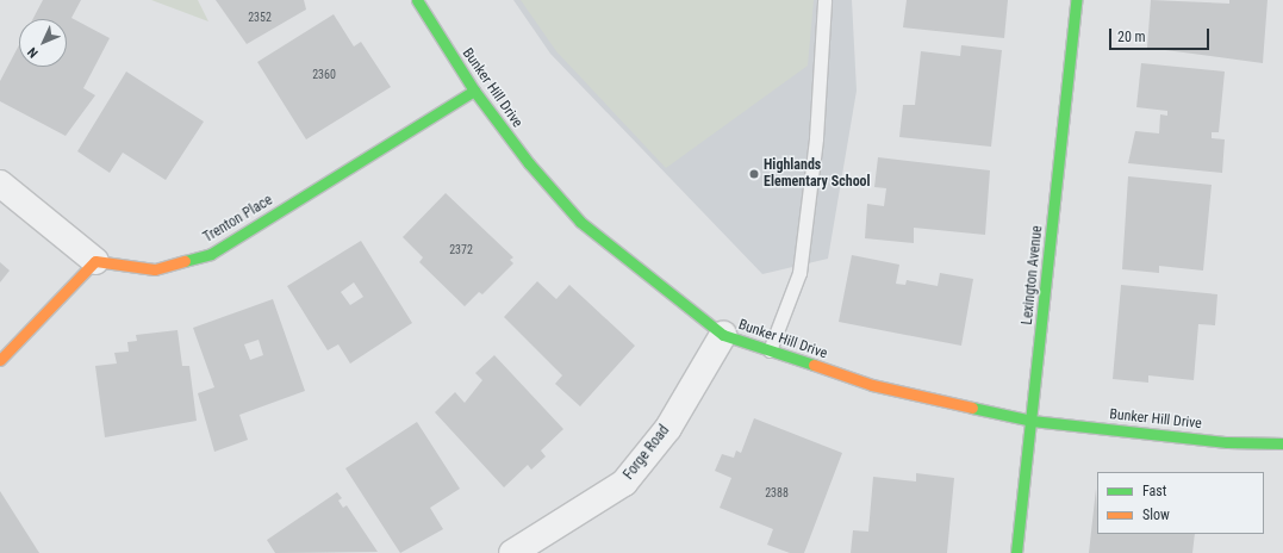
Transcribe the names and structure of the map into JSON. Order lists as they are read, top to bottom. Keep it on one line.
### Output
{"streets":{"street":["Bunker Hill Drive","Trenton Place","Lexington Avenue","Forge Road"]},"crossings":[["Bunker Hill Drive","Trenton Place"],["Bunker Hill Drive","Lexington Avenue"],["Bunker Hill Drive","Forge Road"]],"places":["Highlands Elementary School"],"house_numbers":["2352","2360","2372","2388"],"legend":["Fast","Slow"],"scale_bar":"20 m","north":"bottom left"}
